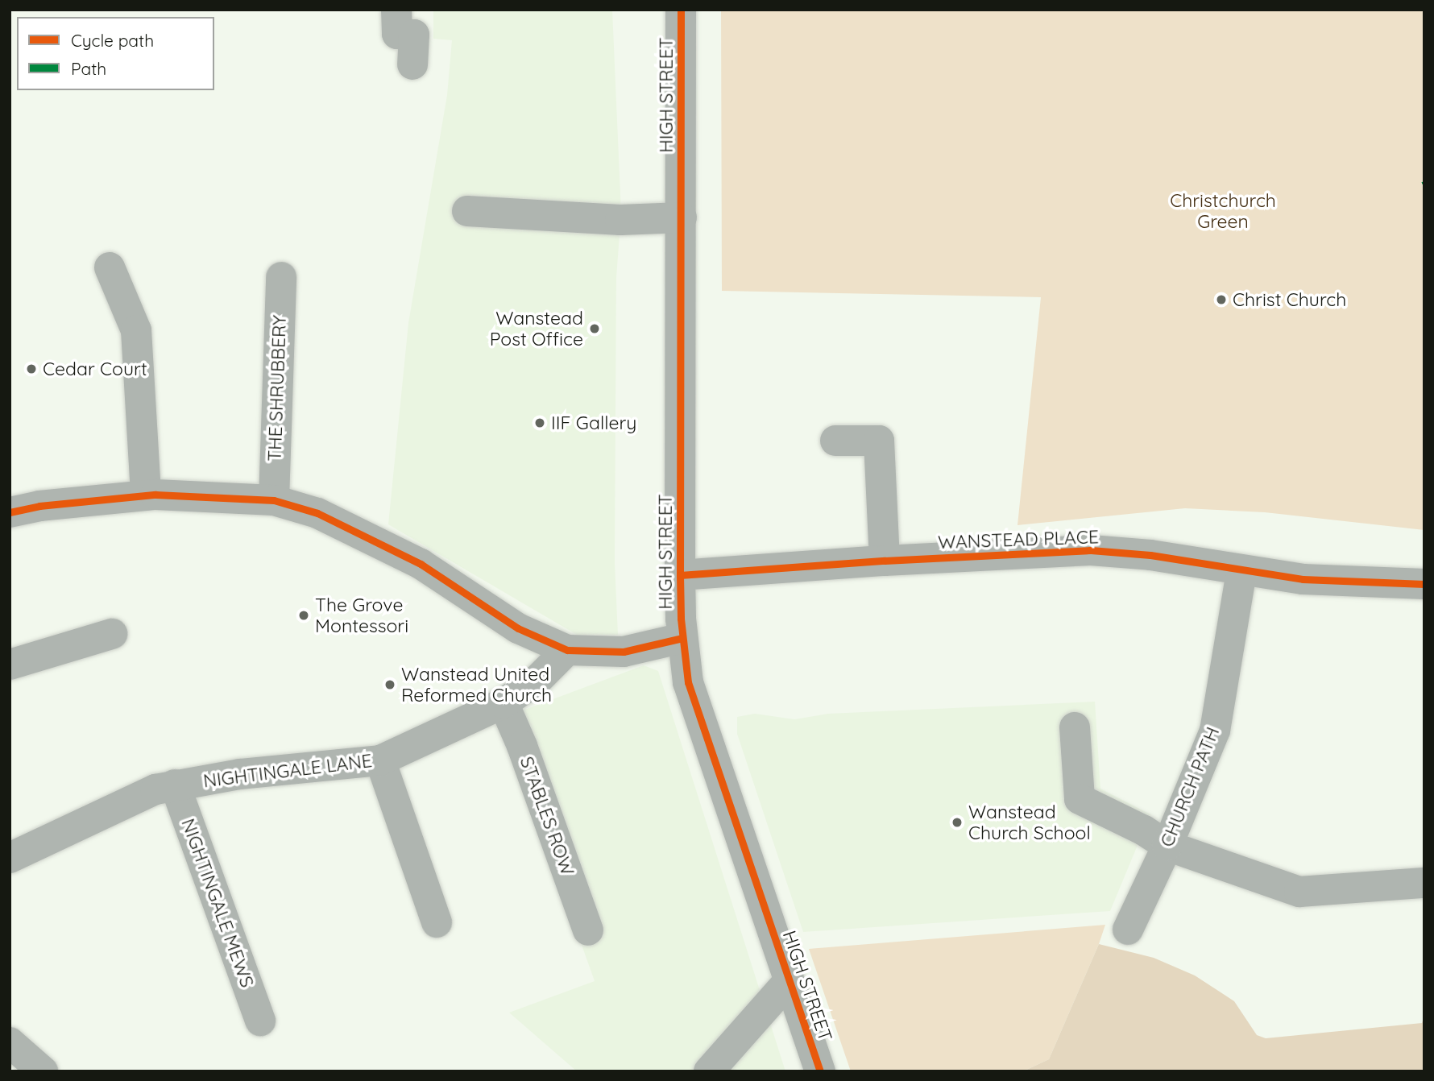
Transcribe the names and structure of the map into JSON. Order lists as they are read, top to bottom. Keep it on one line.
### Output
{"streets":{"street":["HIGH STREET","THE SHRUBBERY","WANSTEAD PLACE","NIGHTINGALE LANE","CHURCH PATH","STABLES ROW","NIGHTINGALE MEWS"]},"crossings":[["HIGH STREET","WANSTEAD PLACE"],["WANSTEAD PLACE","CHURCH PATH"],["NIGHTINGALE LANE","STABLES ROW"],["NIGHTINGALE LANE","NIGHTINGALE MEWS"]],"parks":["Christchurch Green"],"places":["Christ Church","Wanstead Post Office","Cedar Court","IIF Gallery","The Grove Montessori","Wanstead United Reformed Church","Wanstead Church School"],"legend":["Cycle path","Path"]}
